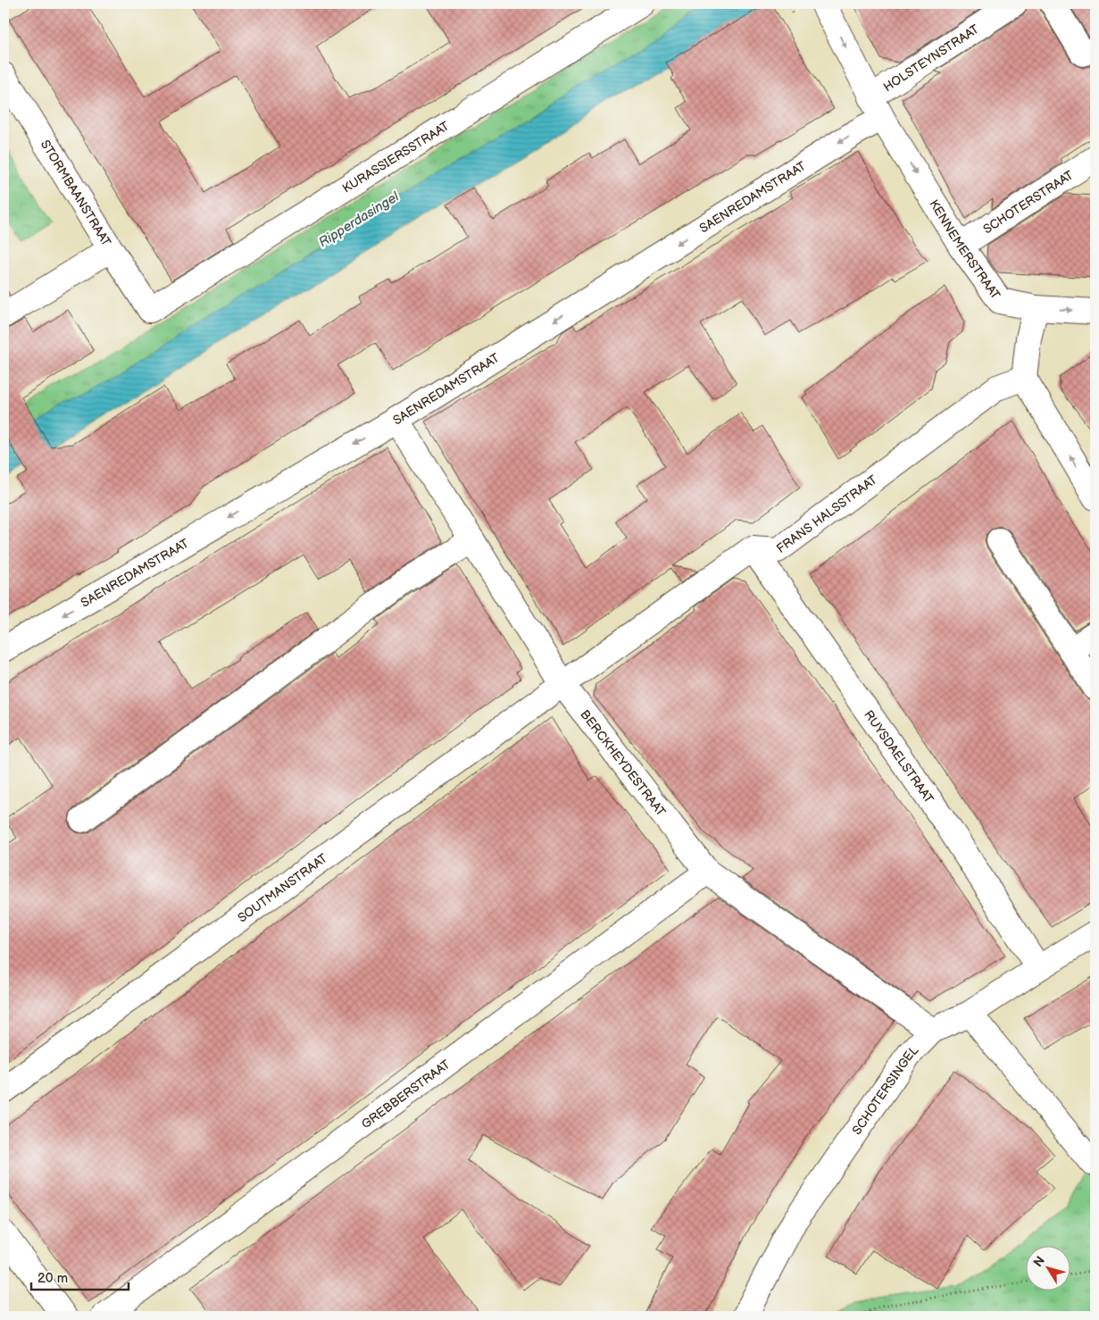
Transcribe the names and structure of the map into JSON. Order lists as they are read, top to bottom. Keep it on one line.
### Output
{"streets":{"street":["HOLSTEYNSTRAAT","KURASSIERSSTRAAT","STORMBAANSTRAAT","SAENREDAMSTRAAT","SCHOTERSTRAAT","KENNEMERSTRAAT","FRANS HALSSTRAAT","RUYSDAELSTRAAT","BERCKHEYDESTRAAT","SOUTMANSTRAAT","SCHOTERSINGEL","GREBBERSTRAAT"]},"crossings":[["HOLSTEYNSTRAAT","SAENREDAMSTRAAT"],["HOLSTEYNSTRAAT","KENNEMERSTRAAT"],["KURASSIERSSTRAAT","STORMBAANSTRAAT"],["SAENREDAMSTRAAT","KENNEMERSTRAAT"],["SAENREDAMSTRAAT","BERCKHEYDESTRAAT"],["SCHOTERSTRAAT","KENNEMERSTRAAT"],["FRANS HALSSTRAAT","RUYSDAELSTRAAT"],["RUYSDAELSTRAAT","SCHOTERSINGEL"],["BERCKHEYDESTRAAT","SOUTMANSTRAAT"],["BERCKHEYDESTRAAT","SCHOTERSINGEL"],["BERCKHEYDESTRAAT","GREBBERSTRAAT"]],"one_way":["KENNEMERSTRAAT"],"water":["Ripperdasingel"],"scale_bar":"20 m","north":"top left"}
